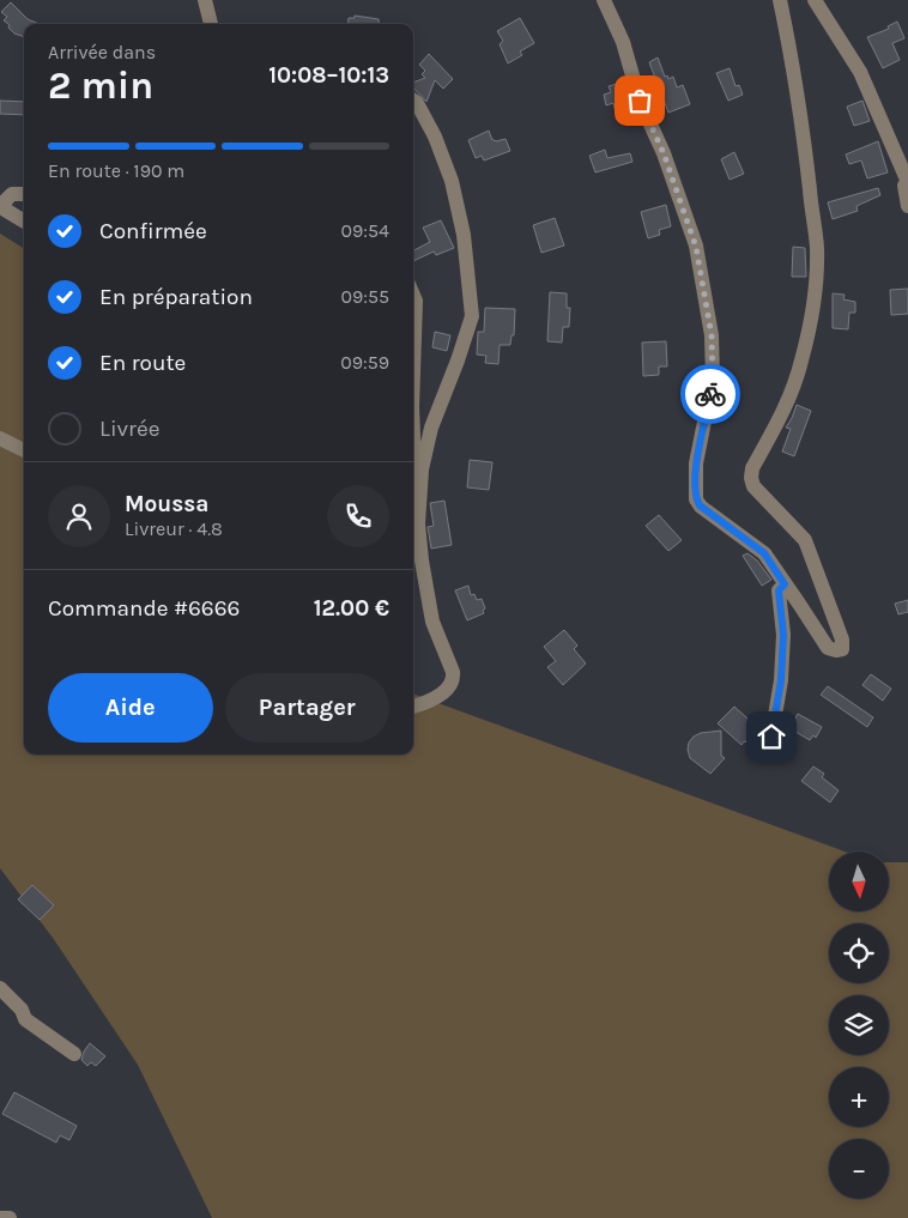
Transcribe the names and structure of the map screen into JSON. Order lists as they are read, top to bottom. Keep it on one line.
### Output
{"north":"bottom","page":{"heading":["2 min","Arrivée dans","10:08–10:13"],"panel":["Moussa","Livreur · 4.8","Commande #6666","12.00 €"],"bar":"En route · 190 m","list":[["Confirmée","09:54"],["En préparation","09:55"],["En route","09:59"],"Livrée"],"buttons":["Aide","Partager"],"map_buttons":["+","−"]}}
